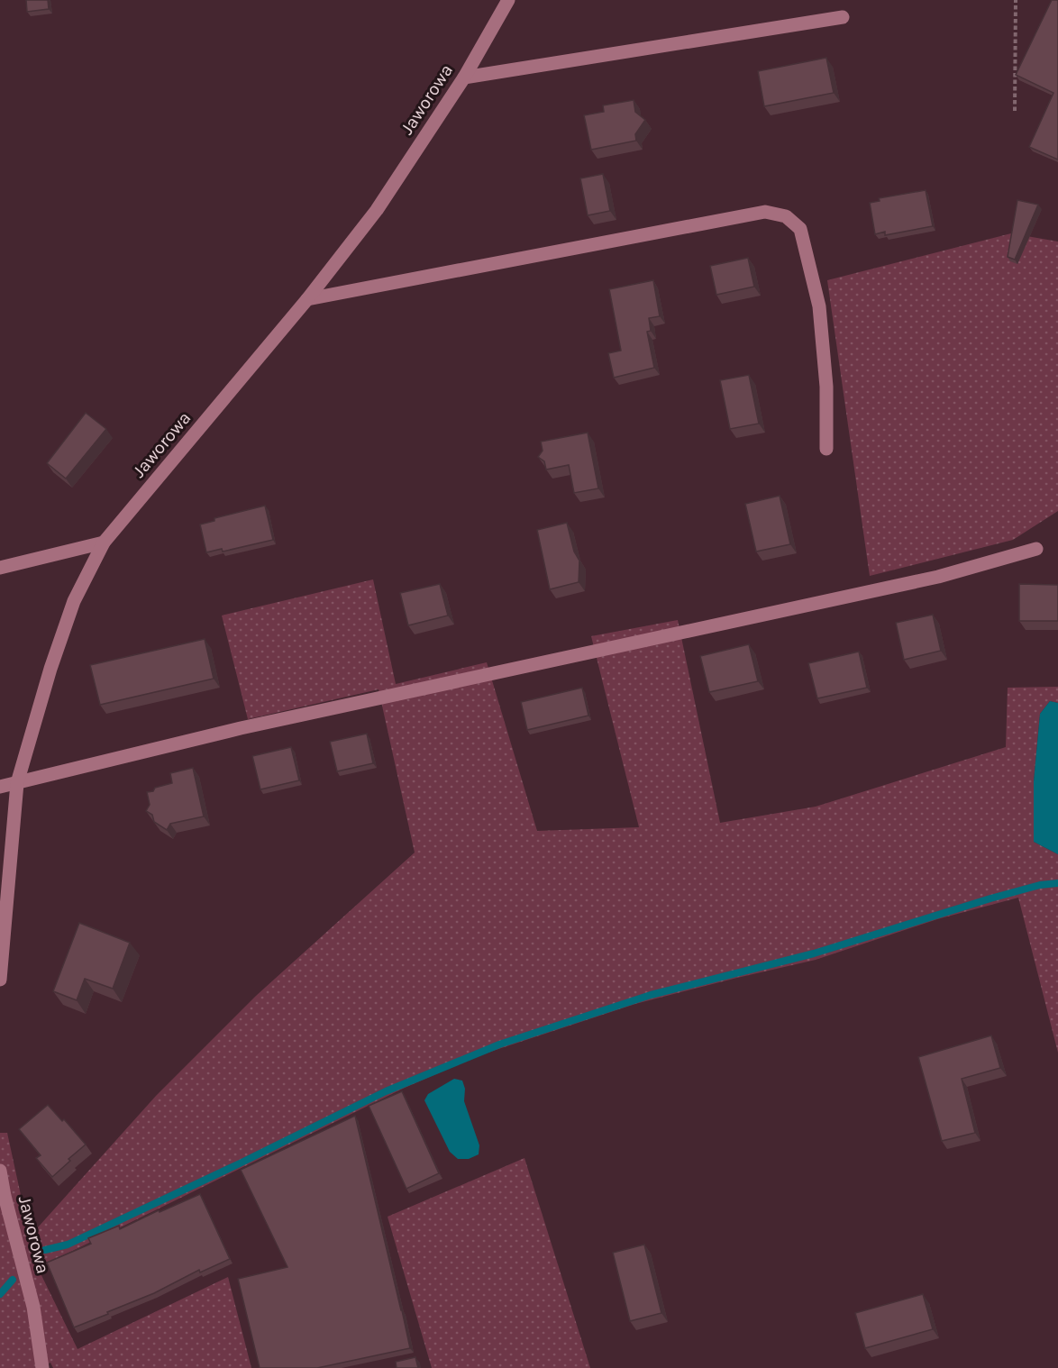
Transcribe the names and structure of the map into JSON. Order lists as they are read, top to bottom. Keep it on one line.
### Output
{"streets":{"street":["Jaworowa"]}}
